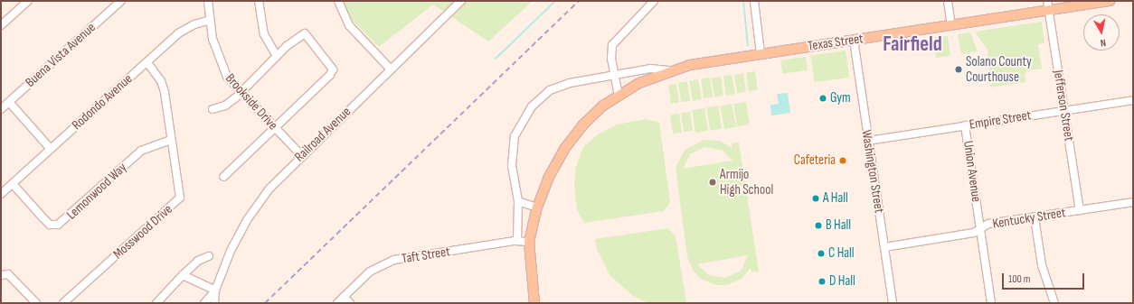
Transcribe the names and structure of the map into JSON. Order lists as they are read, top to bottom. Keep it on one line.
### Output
{"streets":{"main road":["Texas Street"],"street":["Buena Vista Avenue","Rodondo Avenue","Brookside Drive","Jefferson Street","Empire Street","Railroad Avenue","Washington Street","Union Avenue","Lemonwood Way","Kentucky Street","Mosswood Drive","Taft Street"]},"crossings":[["Texas Street","Jefferson Street"],["Texas Street","Washington Street"],["Texas Street","Taft Street"],["Rodondo Avenue","Brookside Drive"],["Rodondo Avenue","Lemonwood Way"],["Rodondo Avenue","Mosswood Drive"],["Brookside Drive","Railroad Avenue"],["Jefferson Street","Empire Street"],["Jefferson Street","Kentucky Street"],["Empire Street","Washington Street"],["Empire Street","Union Avenue"],["Washington Street","Kentucky Street"],["Union Avenue","Kentucky Street"],["Lemonwood Way","Mosswood Drive"]],"districts":["Fairfield"],"places":["Solano County Courthouse","Gym","Cafeteria","Armijo High School","A Hall","B Hall","C Hall","D Hall"],"scale_bar":"100 m","north":"bottom"}
